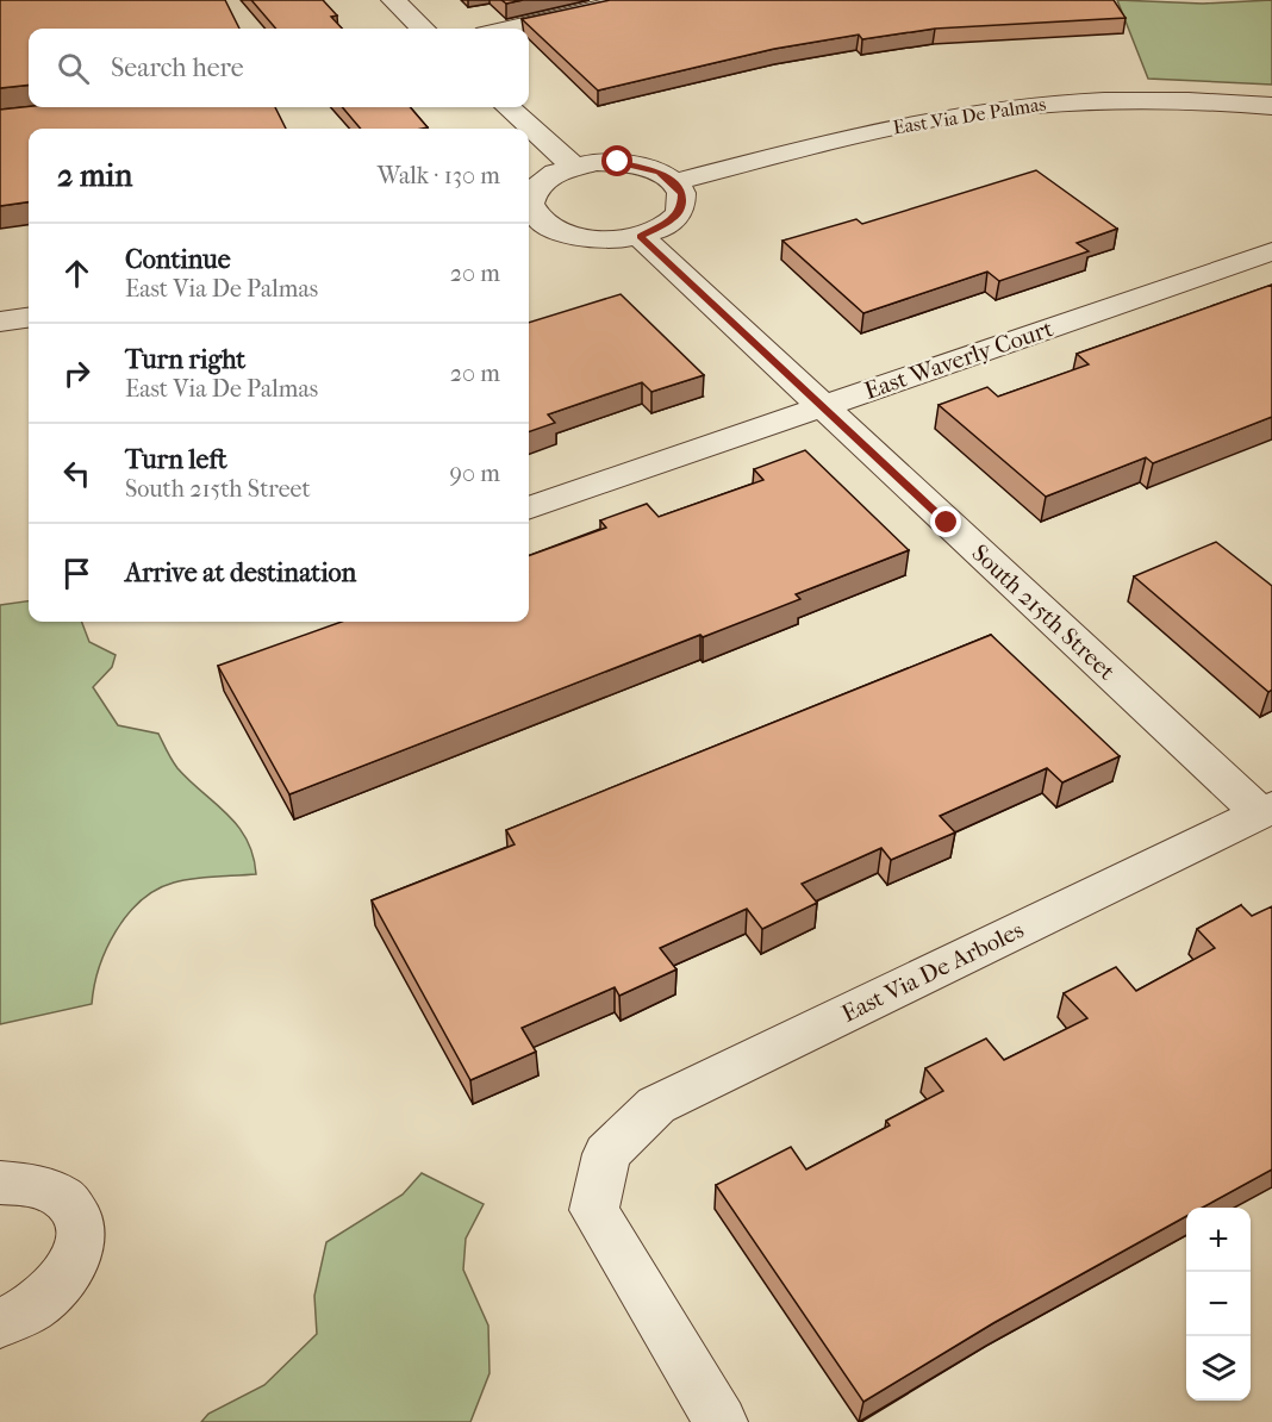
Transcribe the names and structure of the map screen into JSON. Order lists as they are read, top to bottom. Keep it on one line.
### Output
{"streets":{"street":["East Via De Palmas","East Waverly Court","South 215th Street","East Via De Arboles"]},"crossings":[["East Waverly Court","South 215th Street"],["South 215th Street","East Via De Arboles"]],"page":{"search":"Search here","heading":["2 min","Walk · 130 m"],"list":[["Continue","East Via De Palmas","20 m"],["Turn right","East Via De Palmas","20 m"],["Turn left","South 215th Street","90 m"],"Arrive at destination"],"map_buttons":["+","−"]}}
